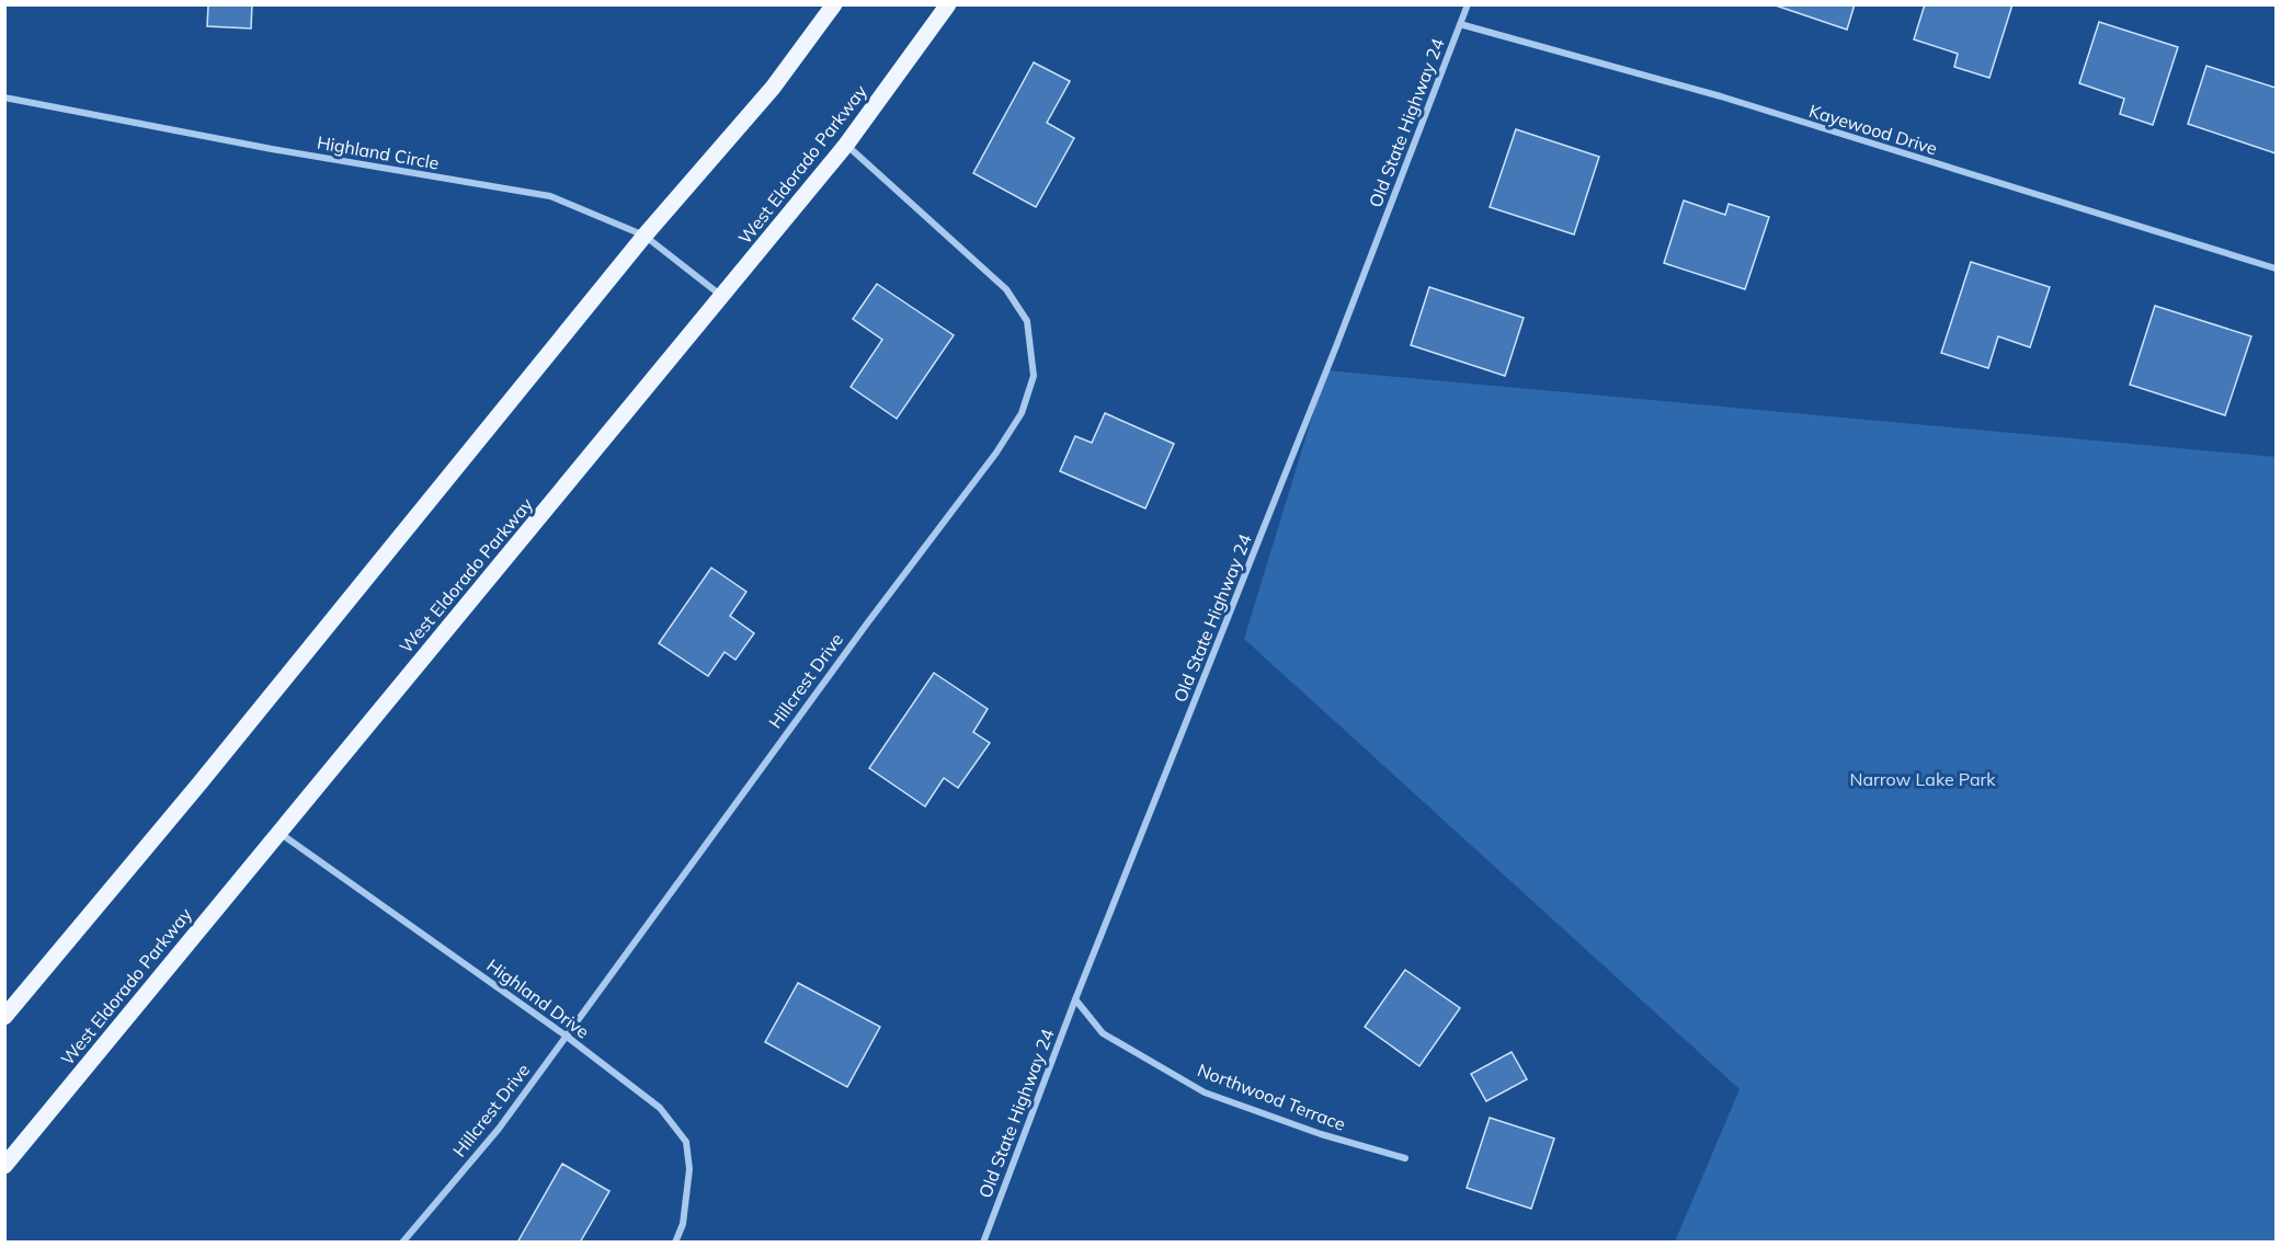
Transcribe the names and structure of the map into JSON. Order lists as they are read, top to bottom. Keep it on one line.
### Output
{"streets":{"main road":["West Eldorado Parkway"],"street":["Old State Highway 24","Kayewood Drive","Highland Circle","Hillcrest Drive","Highland Drive","Northwood Terrace"]},"crossings":[["Old State Highway 24","Kayewood Drive"],["Old State Highway 24","Northwood Terrace"],["Highland Circle","West Eldorado Parkway"],["West Eldorado Parkway","Hillcrest Drive"],["West Eldorado Parkway","Highland Drive"],["Hillcrest Drive","Highland Drive"]],"parks":["Narrow Lake Park"]}
